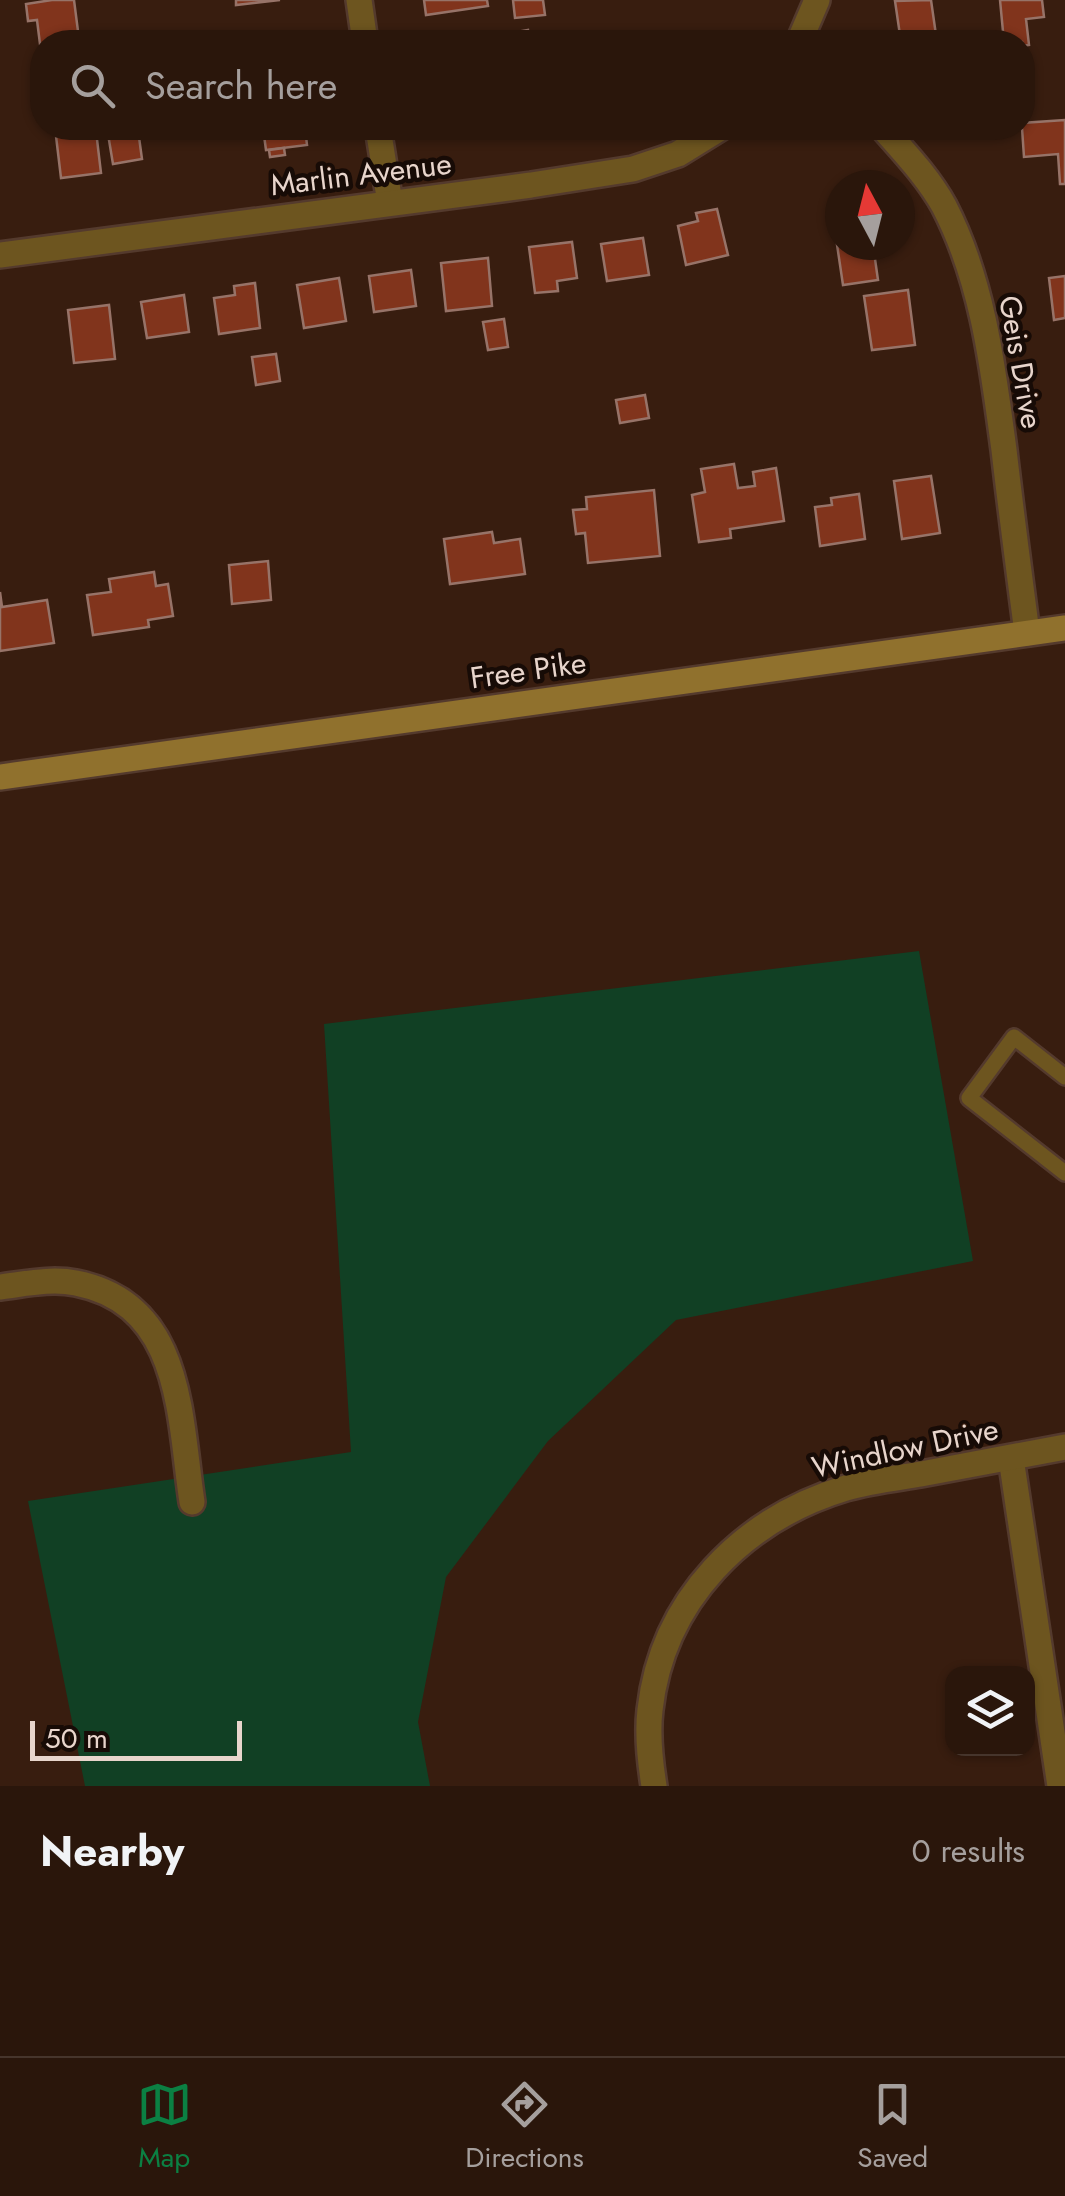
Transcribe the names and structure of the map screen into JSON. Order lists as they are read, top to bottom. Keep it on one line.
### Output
{"streets":{"main road":["Free Pike"],"street":["Marlin Avenue","Geis Drive","Windlow Drive"]},"crossings":[["Geis Drive","Free Pike"]],"scale_bar":"50 m","north":"top","page":{"search":"Search here","scale":"50 m","heading":["Nearby","0 results"],"nav":["Map","Directions","Saved"]}}
